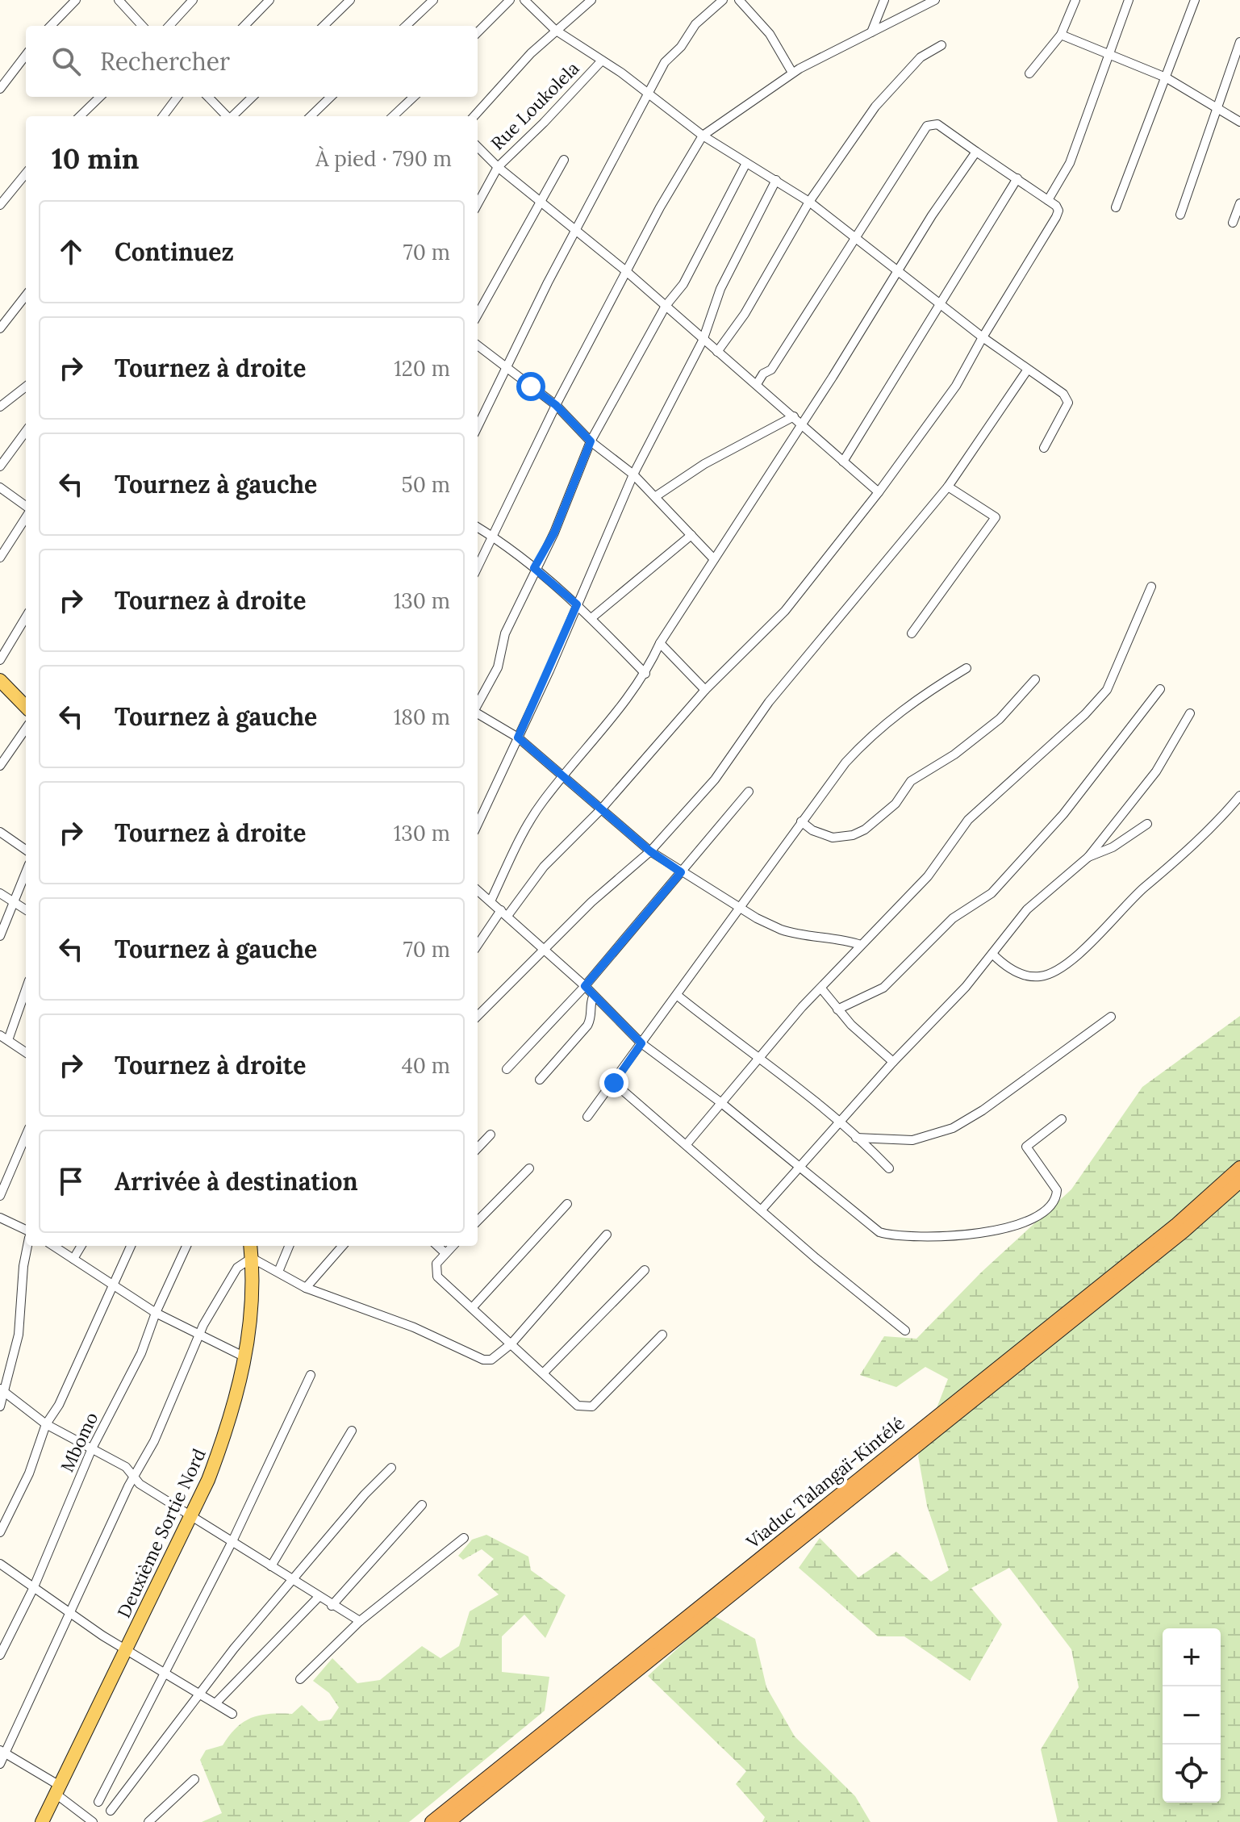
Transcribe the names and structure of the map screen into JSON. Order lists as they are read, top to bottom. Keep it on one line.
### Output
{"streets":{"highway":["Viaduc Talangaï-Kintélé"],"main road":["Deuxième Sortie Nord"],"street":["Rue Loukolela","Mbomo"]},"page":{"search":"Rechercher","heading":["10 min","À pied · 790 m"],"list":[["Continuez","70 m"],["Tournez à droite","120 m"],["Tournez à gauche","50 m"],["Tournez à droite","130 m"],["Tournez à gauche","180 m"],["Tournez à droite","130 m"],["Tournez à gauche","70 m"],["Tournez à droite","40 m"],"Arrivée à destination"],"map_buttons":["+","−"]}}
